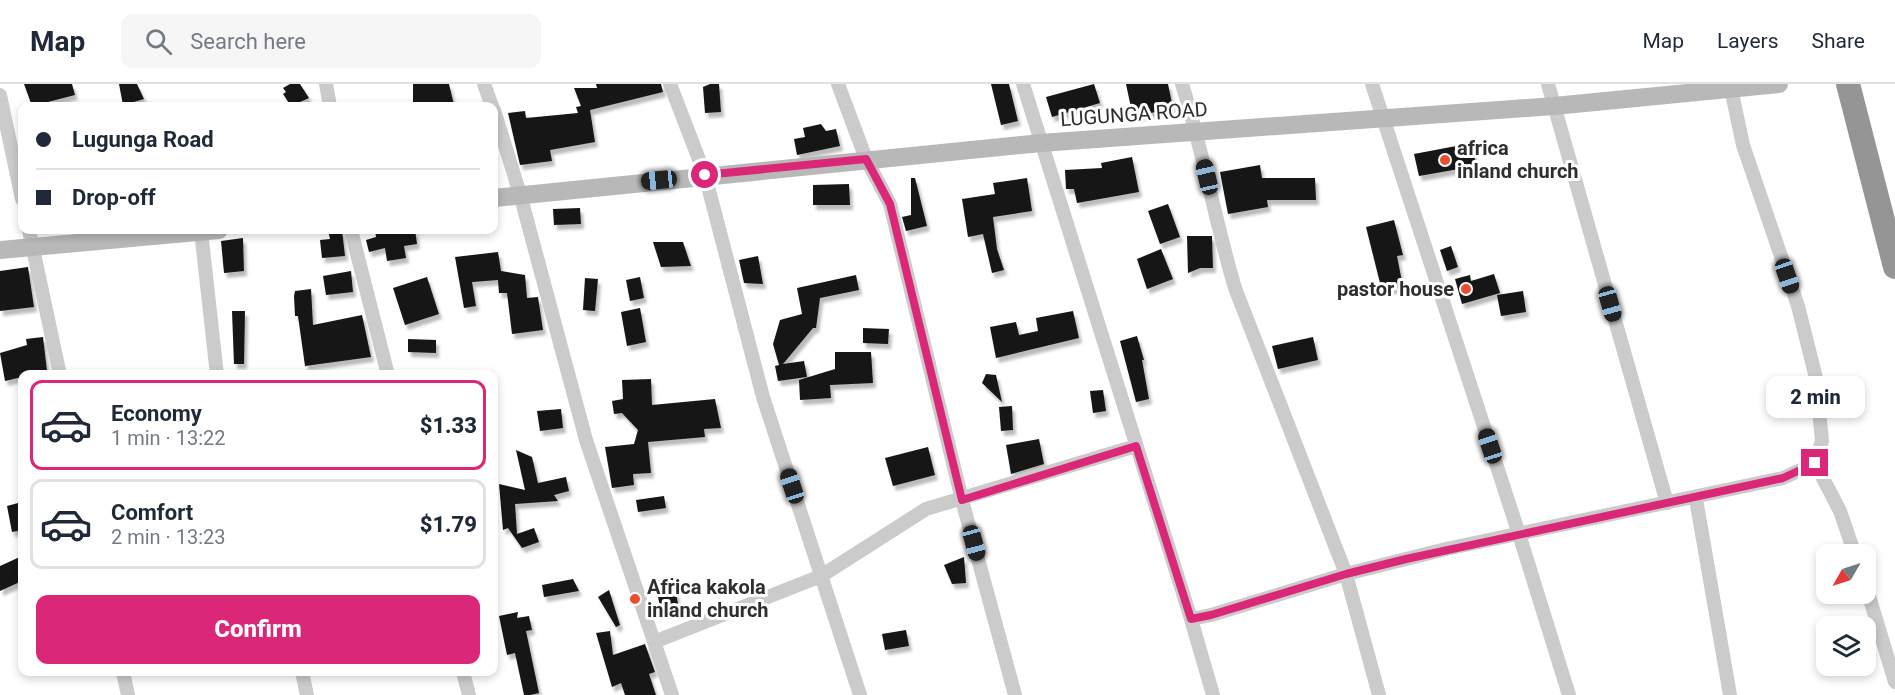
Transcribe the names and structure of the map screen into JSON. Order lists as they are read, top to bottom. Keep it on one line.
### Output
{"streets":{"street":["LUGUNGA ROAD"]},"places":["africa inland church","pastor house","Africa kakola inland church"],"north":"bottom left","page":{"header":"Map","search":"Search here","nav":["Map","Layers","Share"],"banner":["Lugunga Road","Drop-off"],"bubble":"2 min","list":[{"name":"Economy","note":"1 min · 13:22","value":"$1.33"},{"name":"Comfort","note":"2 min · 13:23","value":"$1.79"}],"buttons":"Confirm"}}
